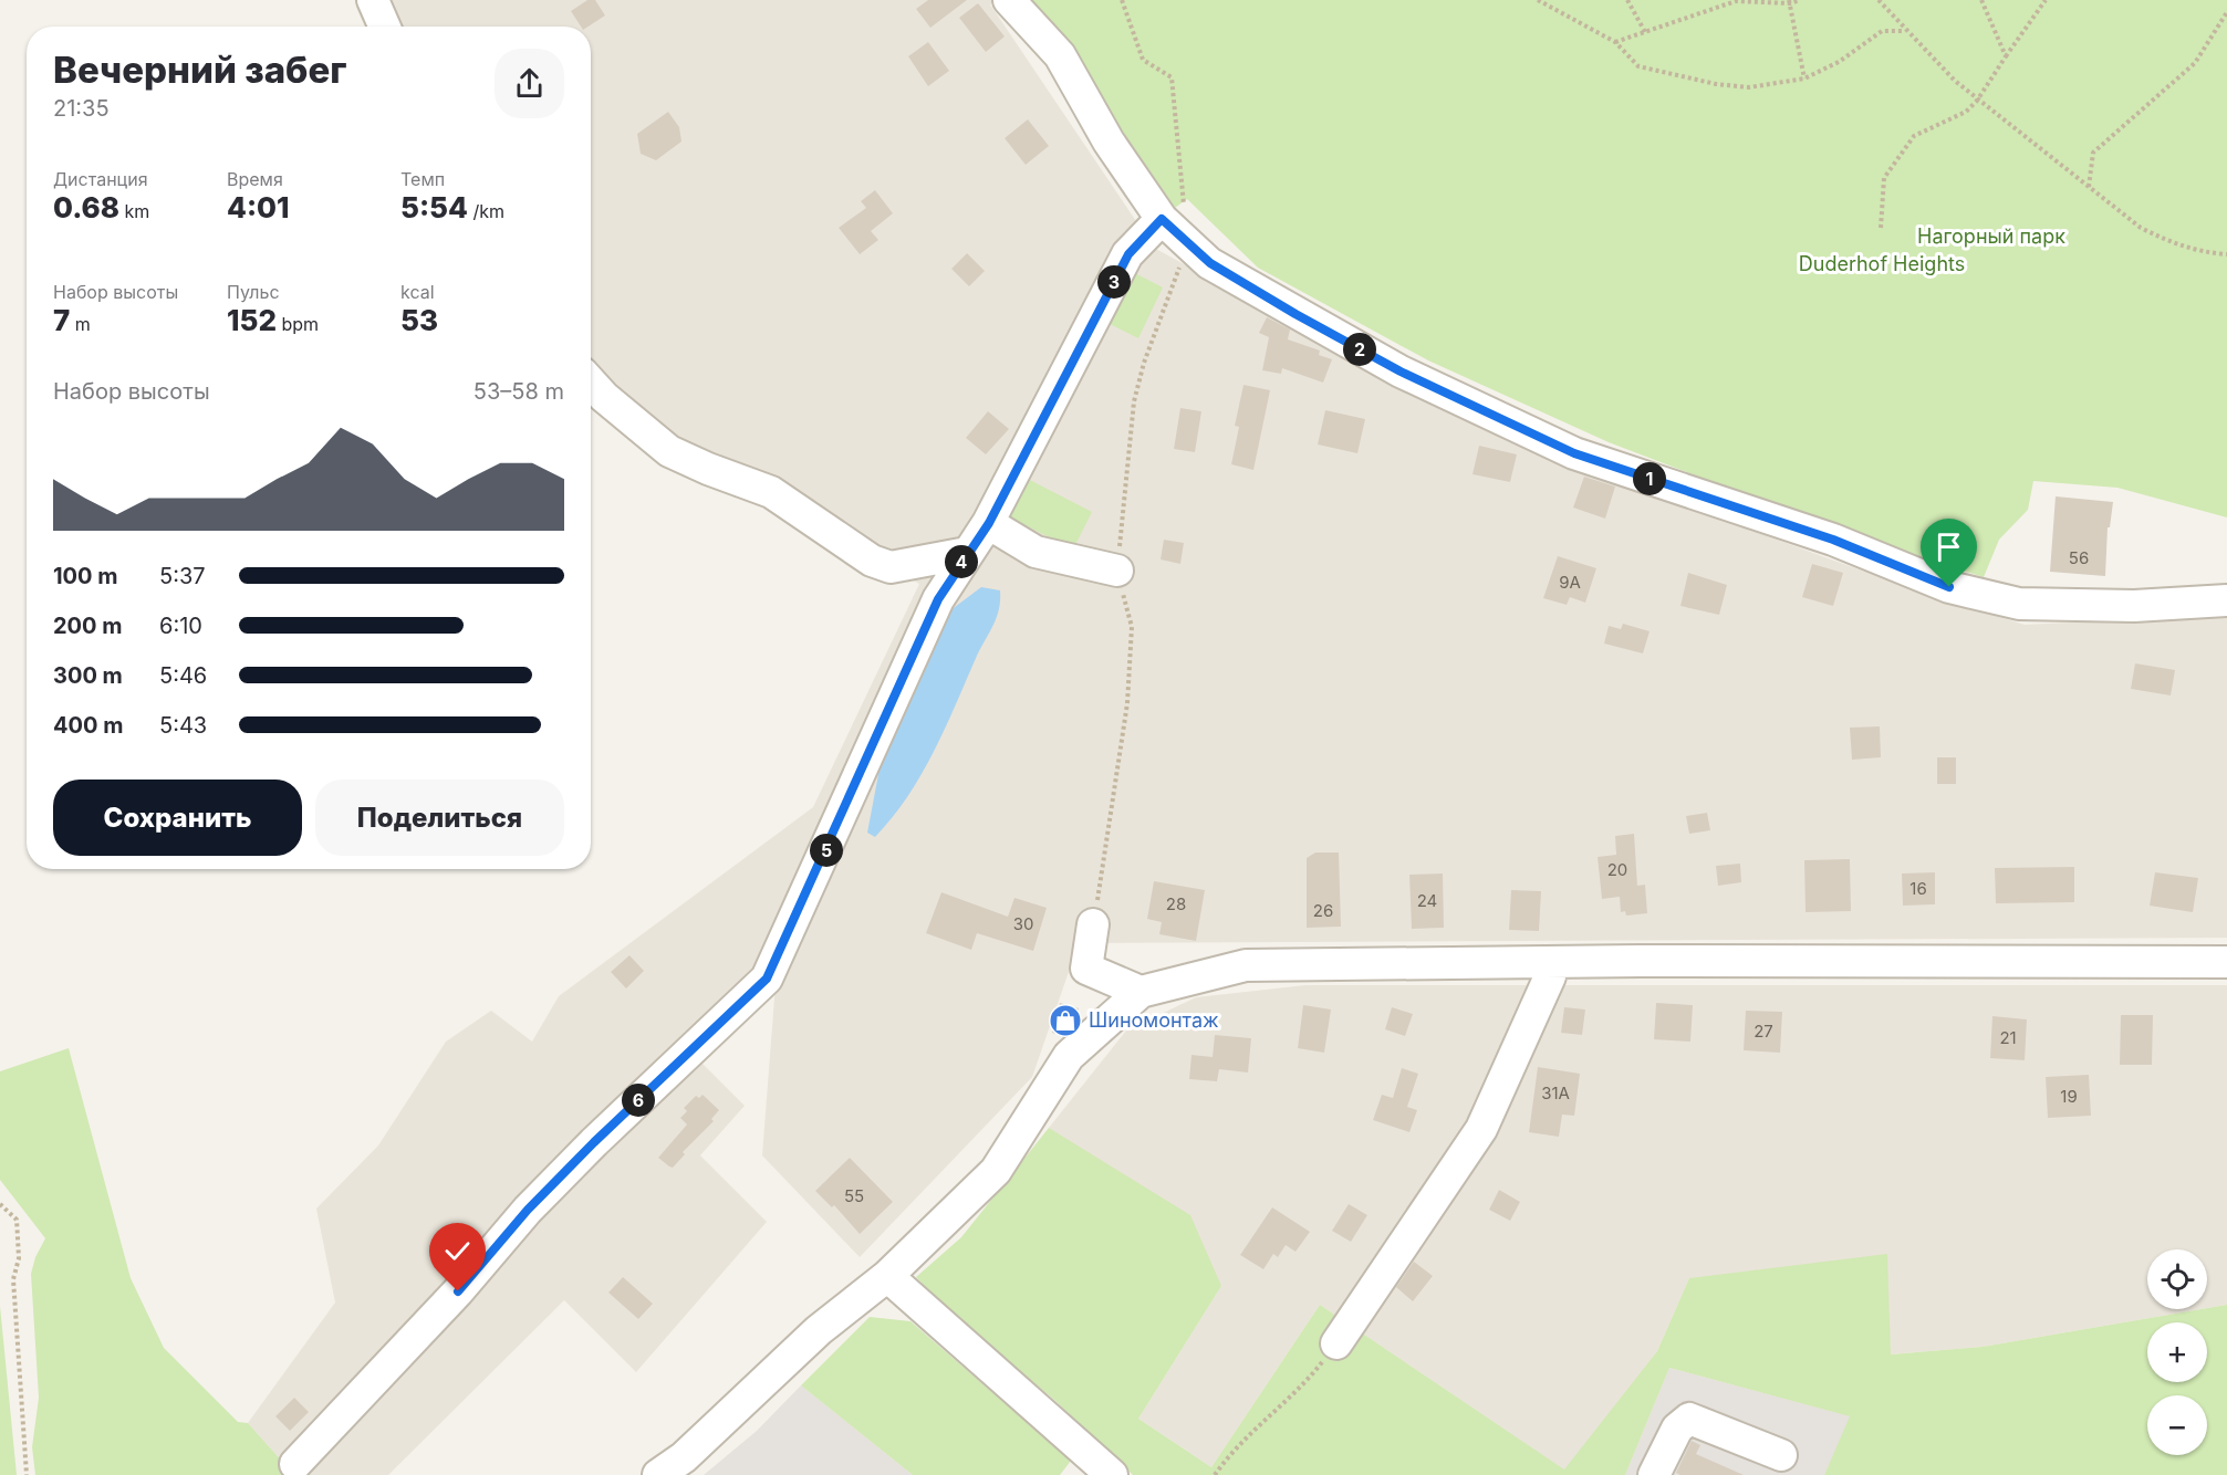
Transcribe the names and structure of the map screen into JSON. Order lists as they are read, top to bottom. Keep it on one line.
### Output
{"parks":["Нагорный парк","Duderhof Heights"],"places":{"shop":["Шиномонтаж"]},"house_numbers":["56","9А","20","16","24","28","26","30","27","21","31А","19","55"],"page":{"heading":["Вечерний забег","21:35"],"stats":[["Дистанция","0.68 km"],["Время","4:01"],["Темп","5:54 /km"],["Набор высоты","7 m"],["Пульс","152 bpm"],["kcal","53"]],"pins":["3","2","1","4","5","6"],"chart":["Набор высоты","53–58 m"],"list":[{"name":"100 m","note":"5:37"},{"name":"200 m","note":"6:10"},{"name":"300 m","note":"5:46"},{"name":"400 m","note":"5:43"}],"buttons":["Сохранить","Поделиться"],"map_buttons":["+","−"]}}
